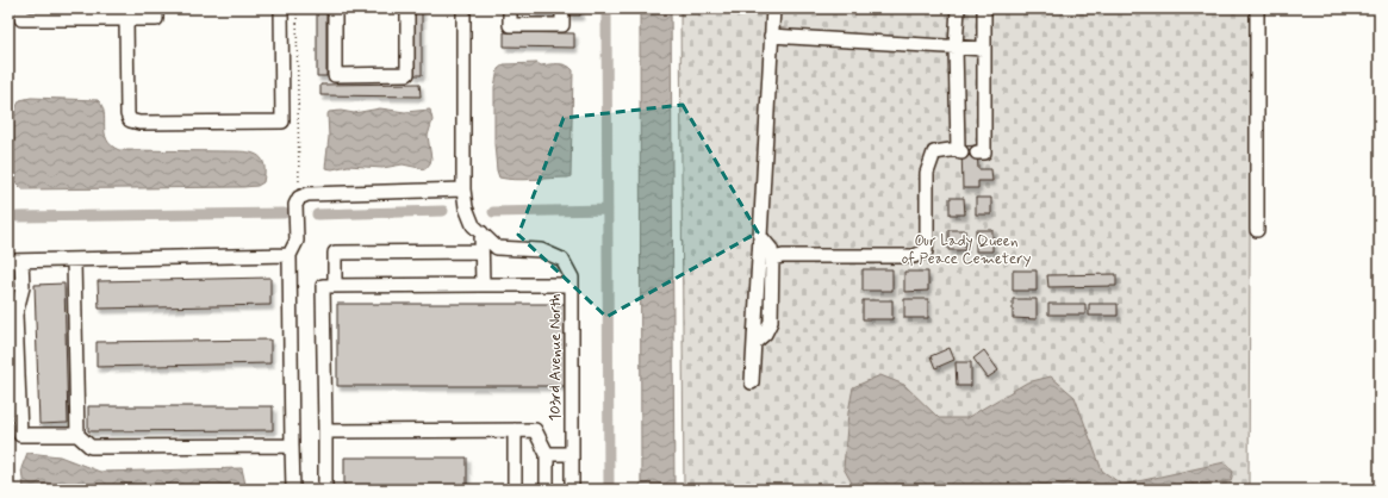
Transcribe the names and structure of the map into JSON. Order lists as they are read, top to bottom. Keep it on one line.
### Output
{"streets":{"street":["103rd Avenue North"]},"parks":["Our Lady Queen of Peace Cemetery"]}
